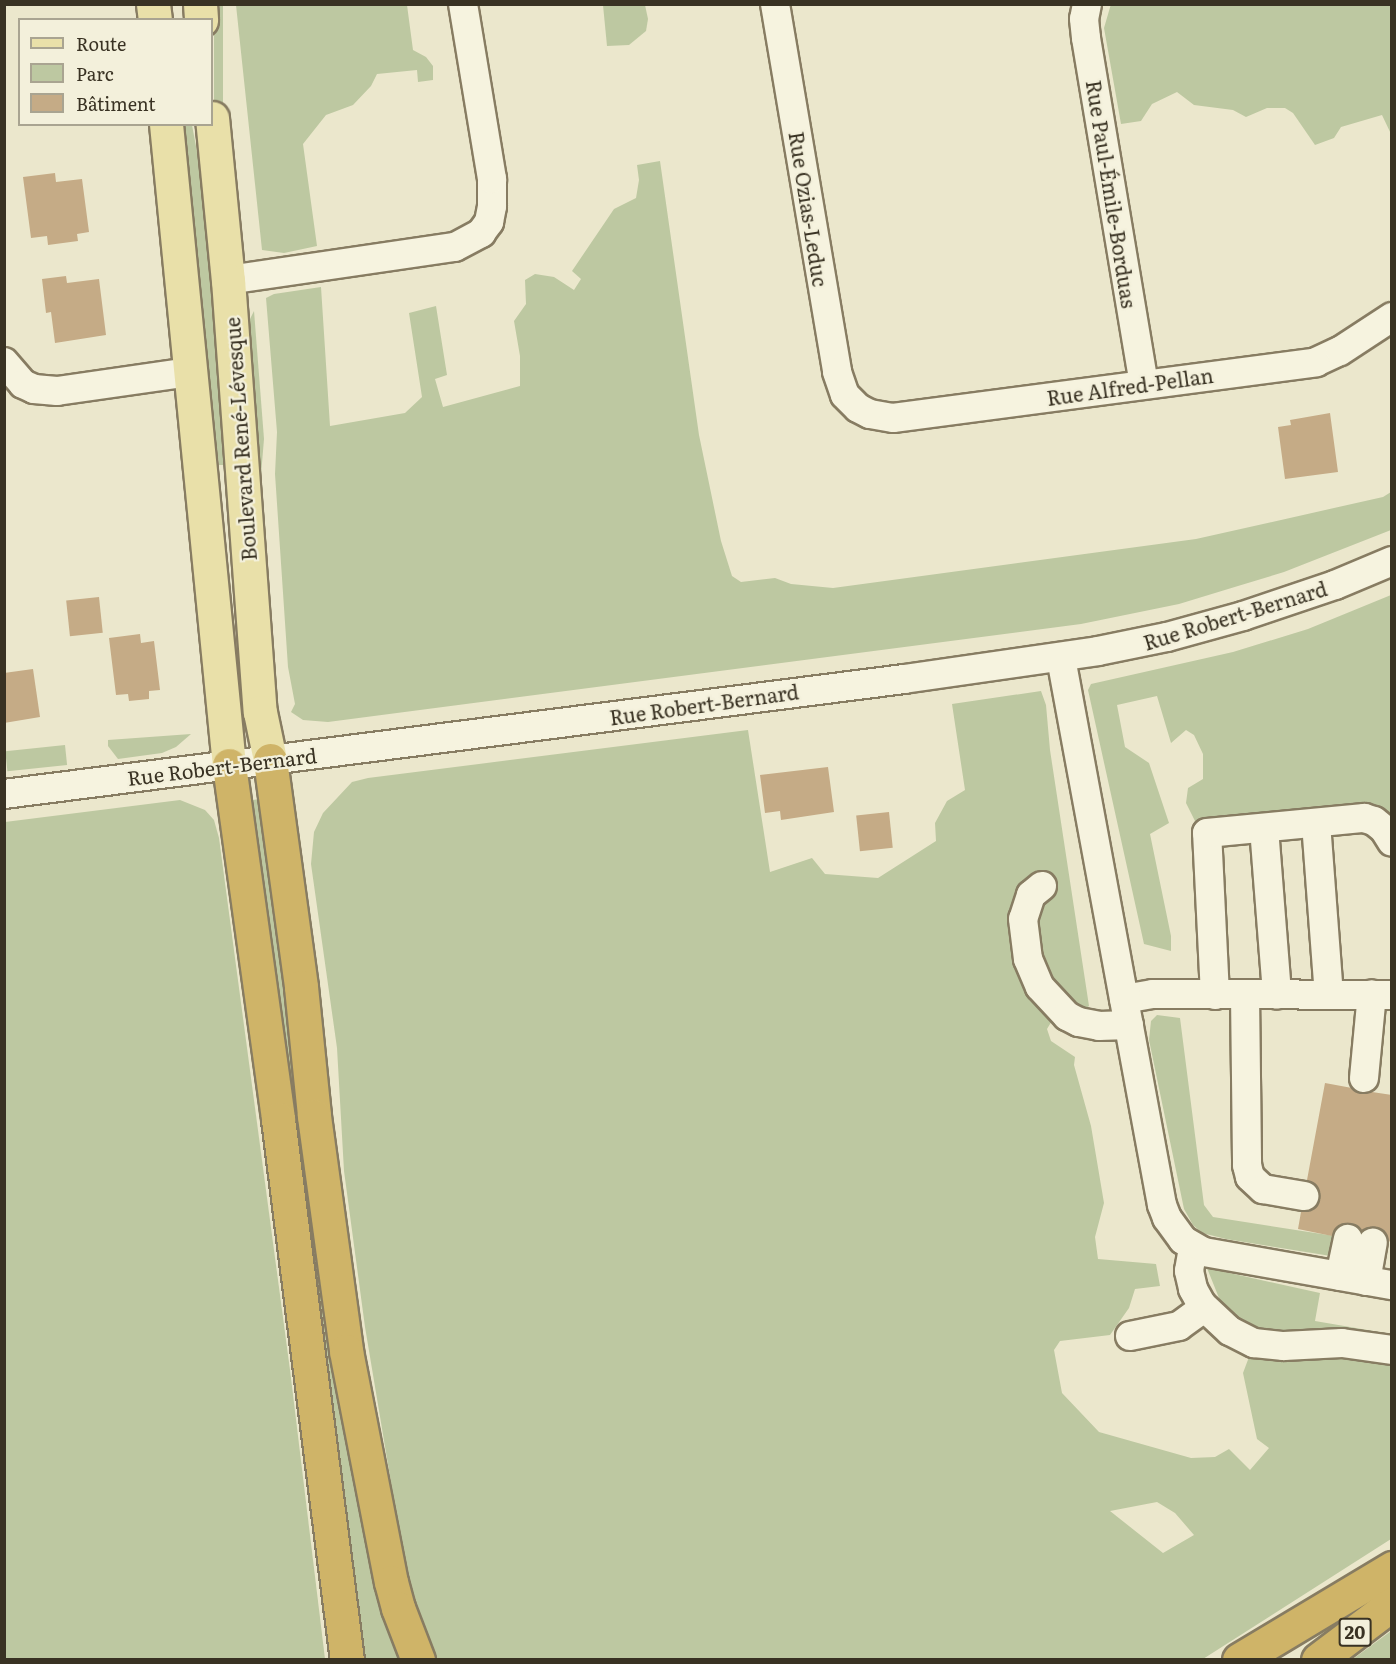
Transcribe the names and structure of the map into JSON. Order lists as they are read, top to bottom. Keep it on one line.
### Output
{"streets":{"highway":["20"],"main road":["Boulevard René-Lévesque"],"street":["Rue Paul-Émile-Borduas","Rue Ozias-Leduc","Rue Alfred-Pellan","Rue Robert-Bernard"]},"crossings":[["Rue Paul-Émile-Borduas","Rue Alfred-Pellan"],["Rue Ozias-Leduc","Rue Alfred-Pellan"],["Boulevard René-Lévesque","Rue Robert-Bernard"]],"legend":["Route","Parc","Bâtiment"]}
